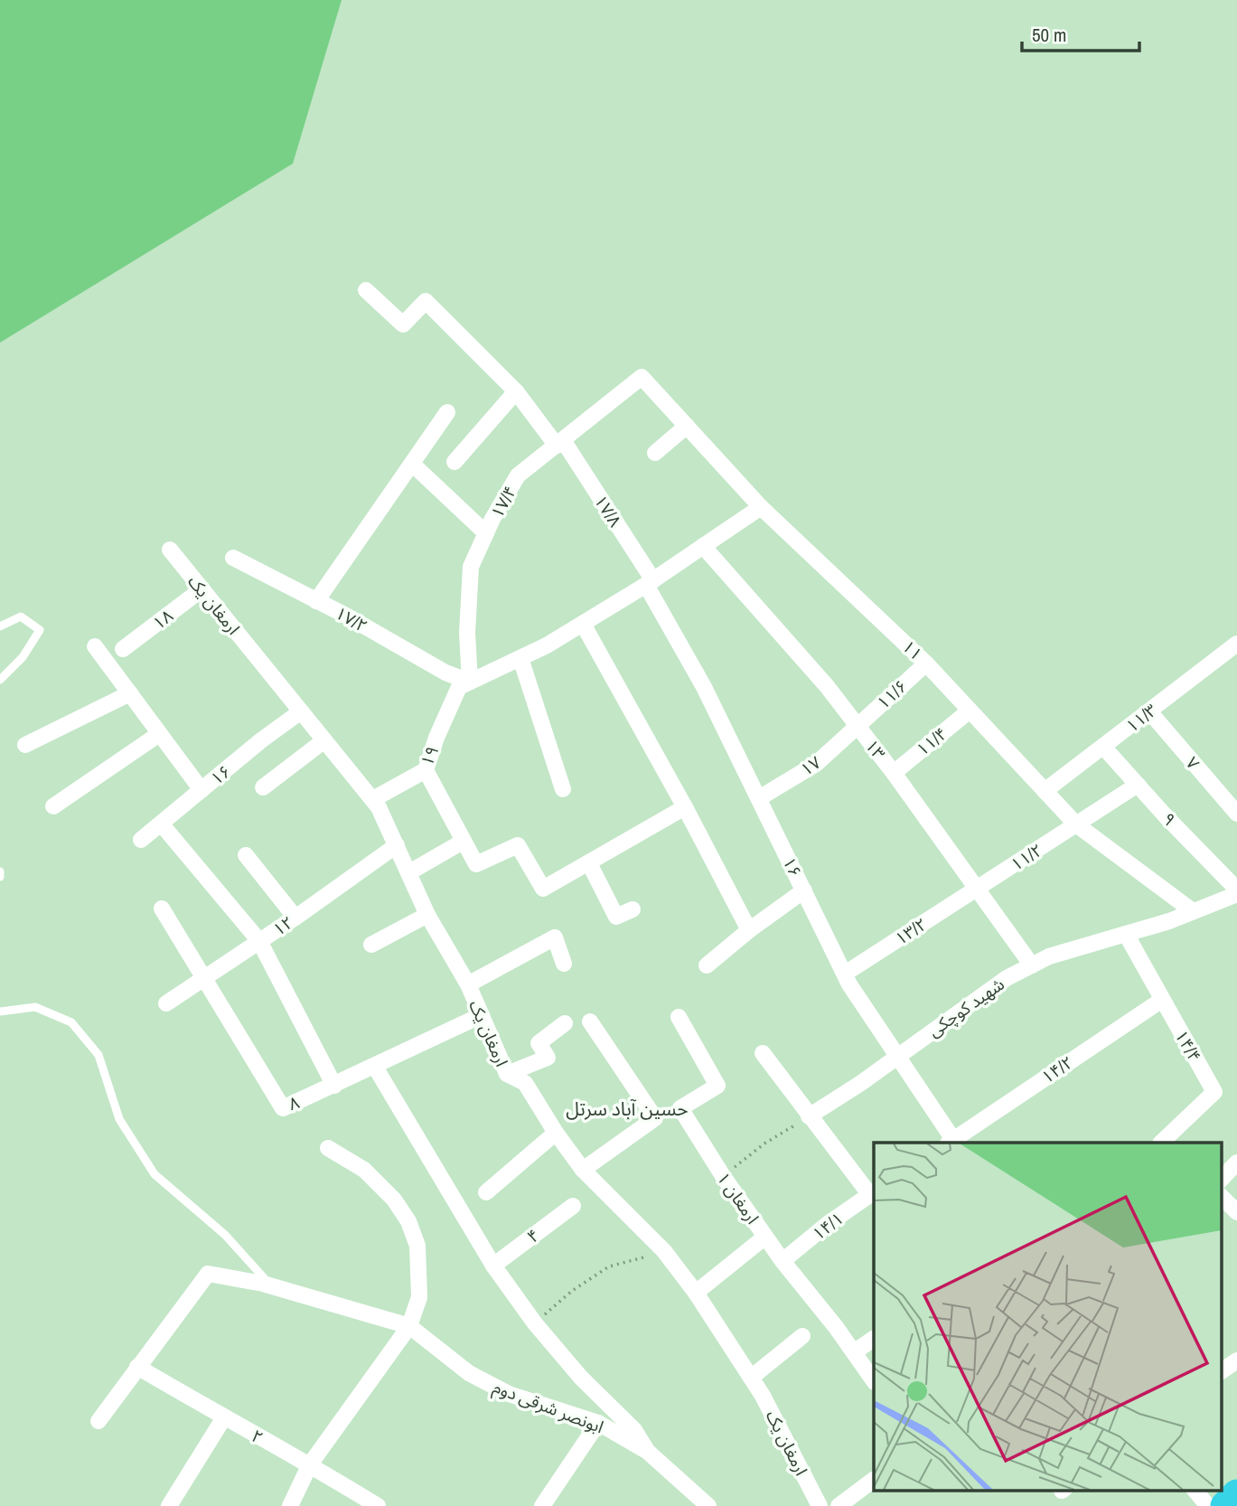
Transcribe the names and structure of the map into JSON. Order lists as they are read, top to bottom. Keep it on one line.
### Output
{"streets":{"street":["۱۷/۴","۱۷/۸","ارمغان یک","۱۸","۱۷/۲","۱۱","۱۱/۶","۱۱/۳","۱۱/۴","۱۳","۱۹","۷","۱۷","۱۶","۹","۱۱/۲","۱۲","۱۳/۲","شهید کوچکی","۱۴/۴","۱۴/۲","۸","ارمغان ۱","۱۴/۱","۴","ابونصر شرقی دوم","۲"]},"crossings":[["۱۷/۴","۱۷/۸"],["۱۷/۴","۱۷/۲"],["۱۷/۴","۱۱"],["۱۷/۴","۱۹"],["۱۷/۸","۱۶"],["ارمغان یک","۱۸"],["ارمغان یک","۱۹"],["ارمغان یک","۱۶"],["ارمغان یک","۱۲"],["ارمغان یک","۸"],["۱۷/۲","۱۹"],["۱۱","۱۱/۶"],["۱۱","۱۱/۳"],["۱۱","۱۱/۴"],["۱۱","۱۱/۲"],["۱۱","شهید کوچکی"],["۱۱/۶","۱۳"],["۱۱/۶","۱۷"],["۱۱/۳","۷"],["۱۱/۳","۹"],["۱۱/۴","۱۳"],["۱۳","۱۷"],["۱۳","۱۱/۲"],["۱۳","۱۳/۲"],["۱۳","شهید کوچکی"],["۱۷","۱۶"],["۱۶","۱۳/۲"],["۱۶","شهید کوچکی"],["۱۶","۱۴/۲"],["۹","۱۱/۲"],["۹","شهید کوچکی"],["۱۱/۲","۱۳/۲"],["۱۲","۸"],["شهید کوچکی","۱۴/۴"],["۱۴/۴","۱۴/۲"],["ارمغان ۱","۱۴/۱"]],"districts":["حسین آباد سرتل"],"scale_bar":"50 m"}
